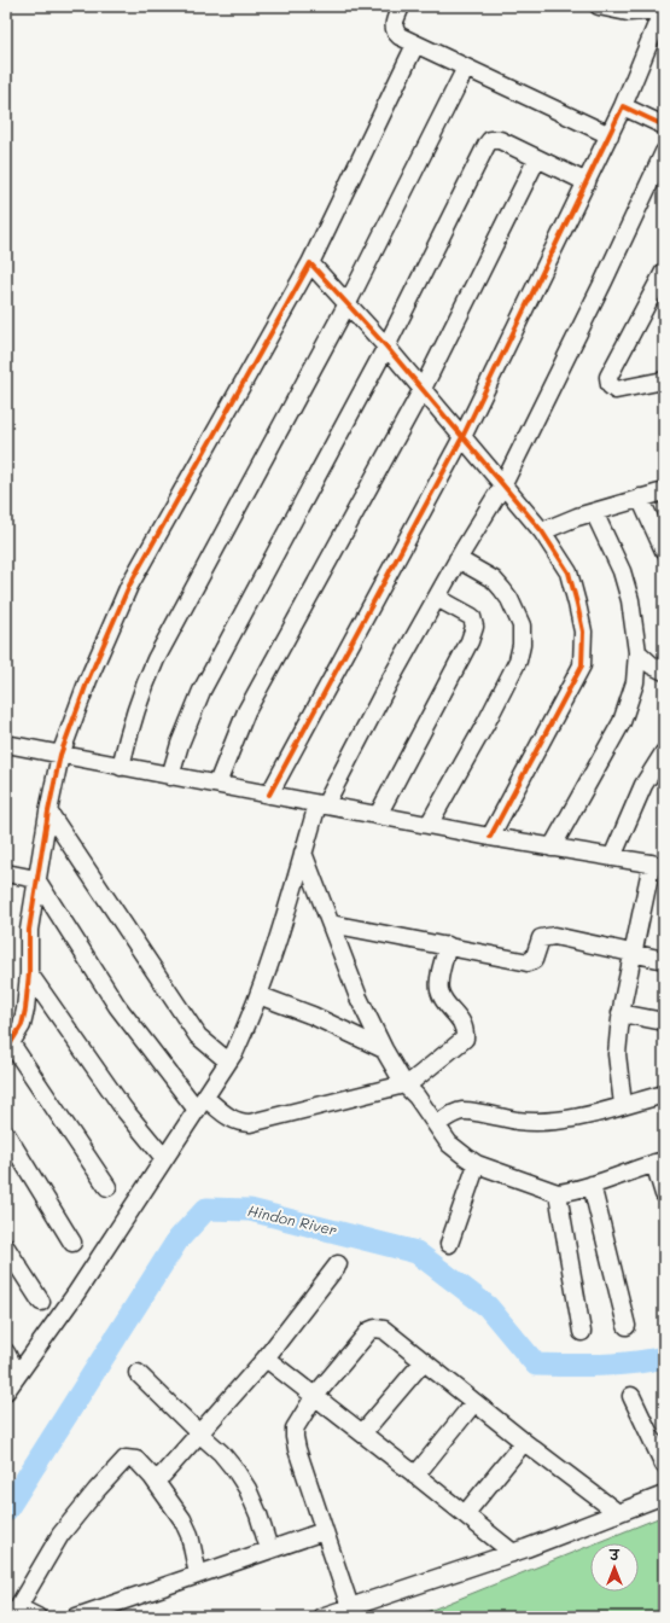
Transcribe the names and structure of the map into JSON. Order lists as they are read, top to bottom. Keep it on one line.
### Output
{"water":["Hindon River"],"north":"top"}
